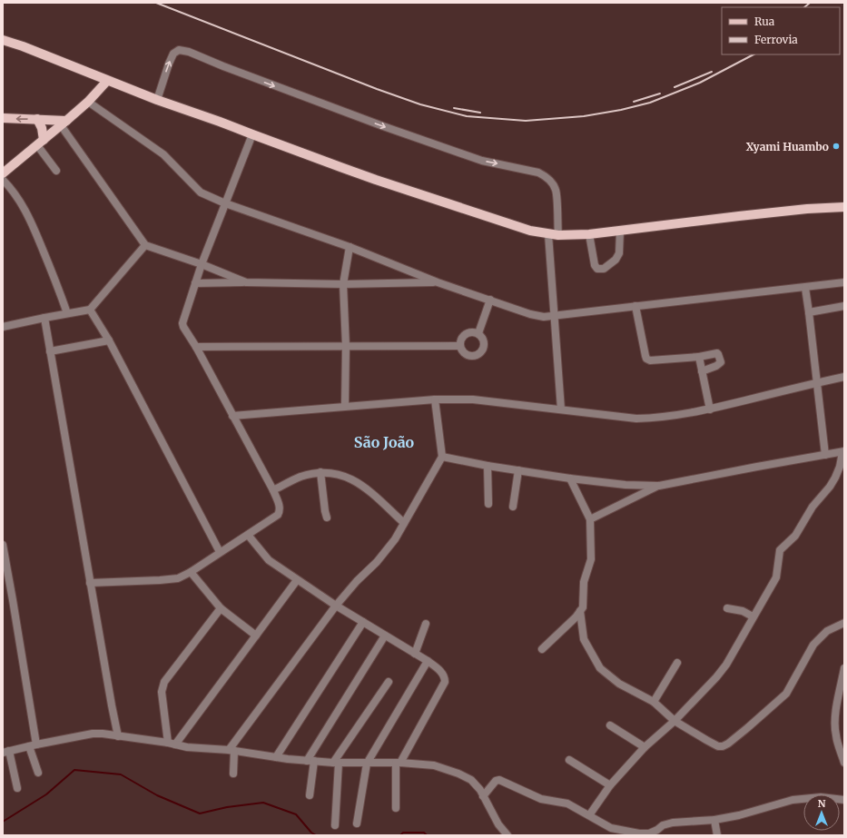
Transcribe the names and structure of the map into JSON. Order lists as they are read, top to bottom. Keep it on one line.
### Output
{"districts":["São João"],"places":["Xyami Huambo"],"legend":["Rua","Ferrovia"],"north":"top"}
